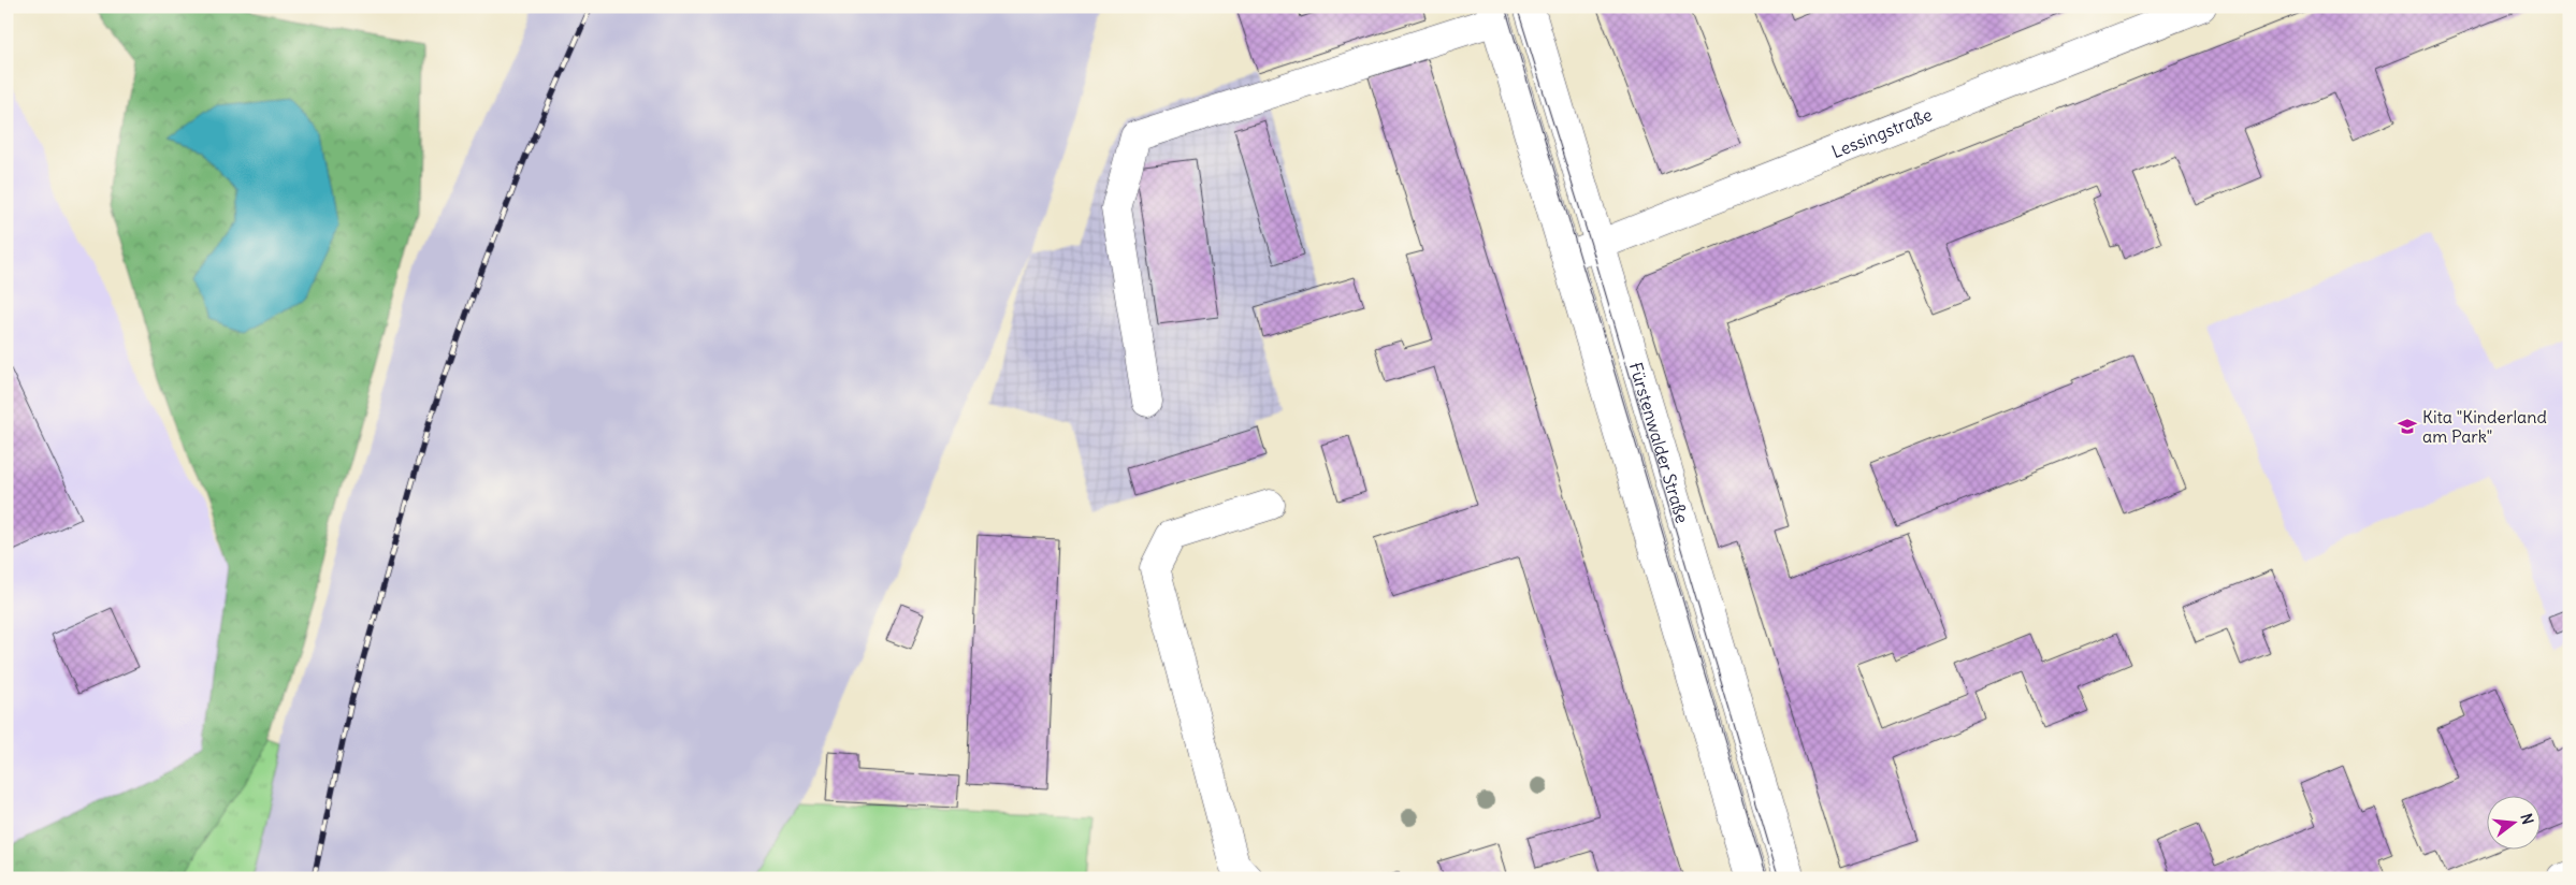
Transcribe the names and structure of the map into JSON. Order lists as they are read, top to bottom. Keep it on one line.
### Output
{"streets":{"street":["Lessingstraße","Fürstenwalder Straße"]},"crossings":[["Lessingstraße","Fürstenwalder Straße"]],"places":{"school or university":["Kita \"Kinderland am Park\""]},"north":"right"}
